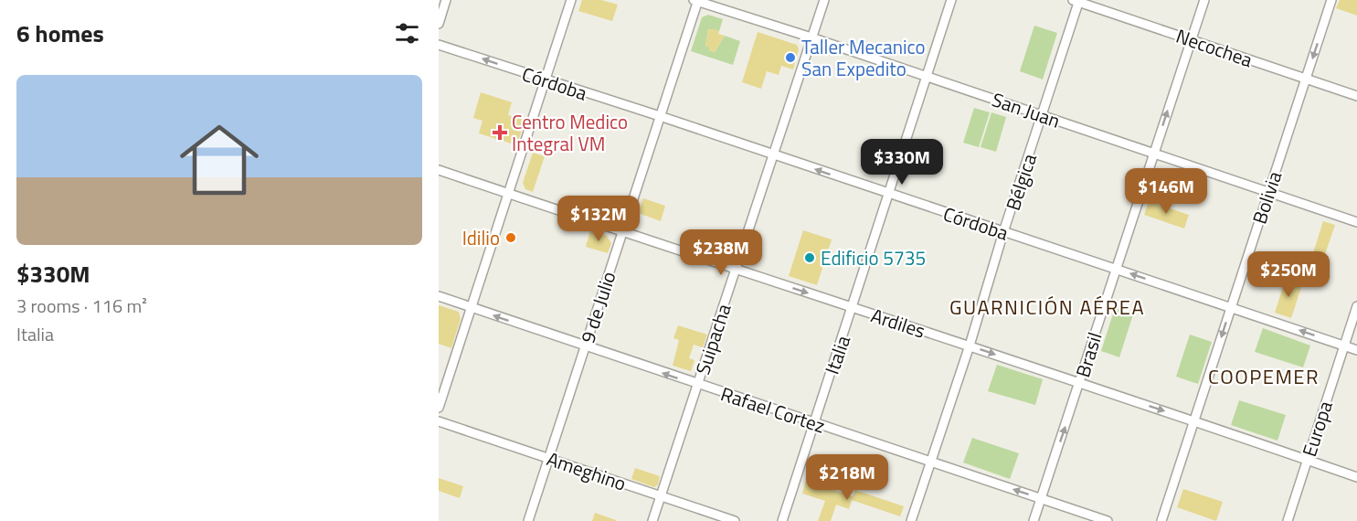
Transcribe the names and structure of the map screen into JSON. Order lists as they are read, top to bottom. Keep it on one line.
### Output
{"streets":{"street":["Necochea","Córdoba","San Juan","Bélgica","Bolivia","9 de Julio","Ardiles","Suipacha","Italia","Brasil","Rafael Cortez","Europa","Ameghino"]},"crossings":[["Necochea","Bélgica"],["Necochea","Bolivia"],["Necochea","Brasil"],["Córdoba","Bélgica"],["Córdoba","Bolivia"],["Córdoba","9 de Julio"],["Córdoba","Suipacha"],["Córdoba","Italia"],["Córdoba","Brasil"],["Córdoba","Europa"],["San Juan","Bélgica"],["San Juan","Bolivia"],["San Juan","9 de Julio"],["San Juan","Suipacha"],["San Juan","Italia"],["San Juan","Brasil"],["Bélgica","Ardiles"],["Bélgica","Rafael Cortez"],["Bolivia","Ardiles"],["9 de Julio","Ardiles"],["9 de Julio","Rafael Cortez"],["9 de Julio","Ameghino"],["Ardiles","Suipacha"],["Ardiles","Italia"],["Ardiles","Brasil"],["Ardiles","Europa"],["Suipacha","Rafael Cortez"],["Suipacha","Ameghino"],["Italia","Rafael Cortez"],["Brasil","Rafael Cortez"]],"one_way":["Córdoba","Bolivia","Ardiles","Brasil","Rafael Cortez"],"districts":["GUARNICIÓN AÉREA","COOPEMER"],"places":{"other":["Taller Mecanico San Expedito","Idilio","Edificio 5735"],"health":["Centro Medico Integral VM"]},"page":{"heading":"6 homes","list":[{"name":"$330M","note":"3 rooms · 116 m² · Italia"}],"price":["$330M","$146M","$132M","$238M","$250M","$218M"]}}
